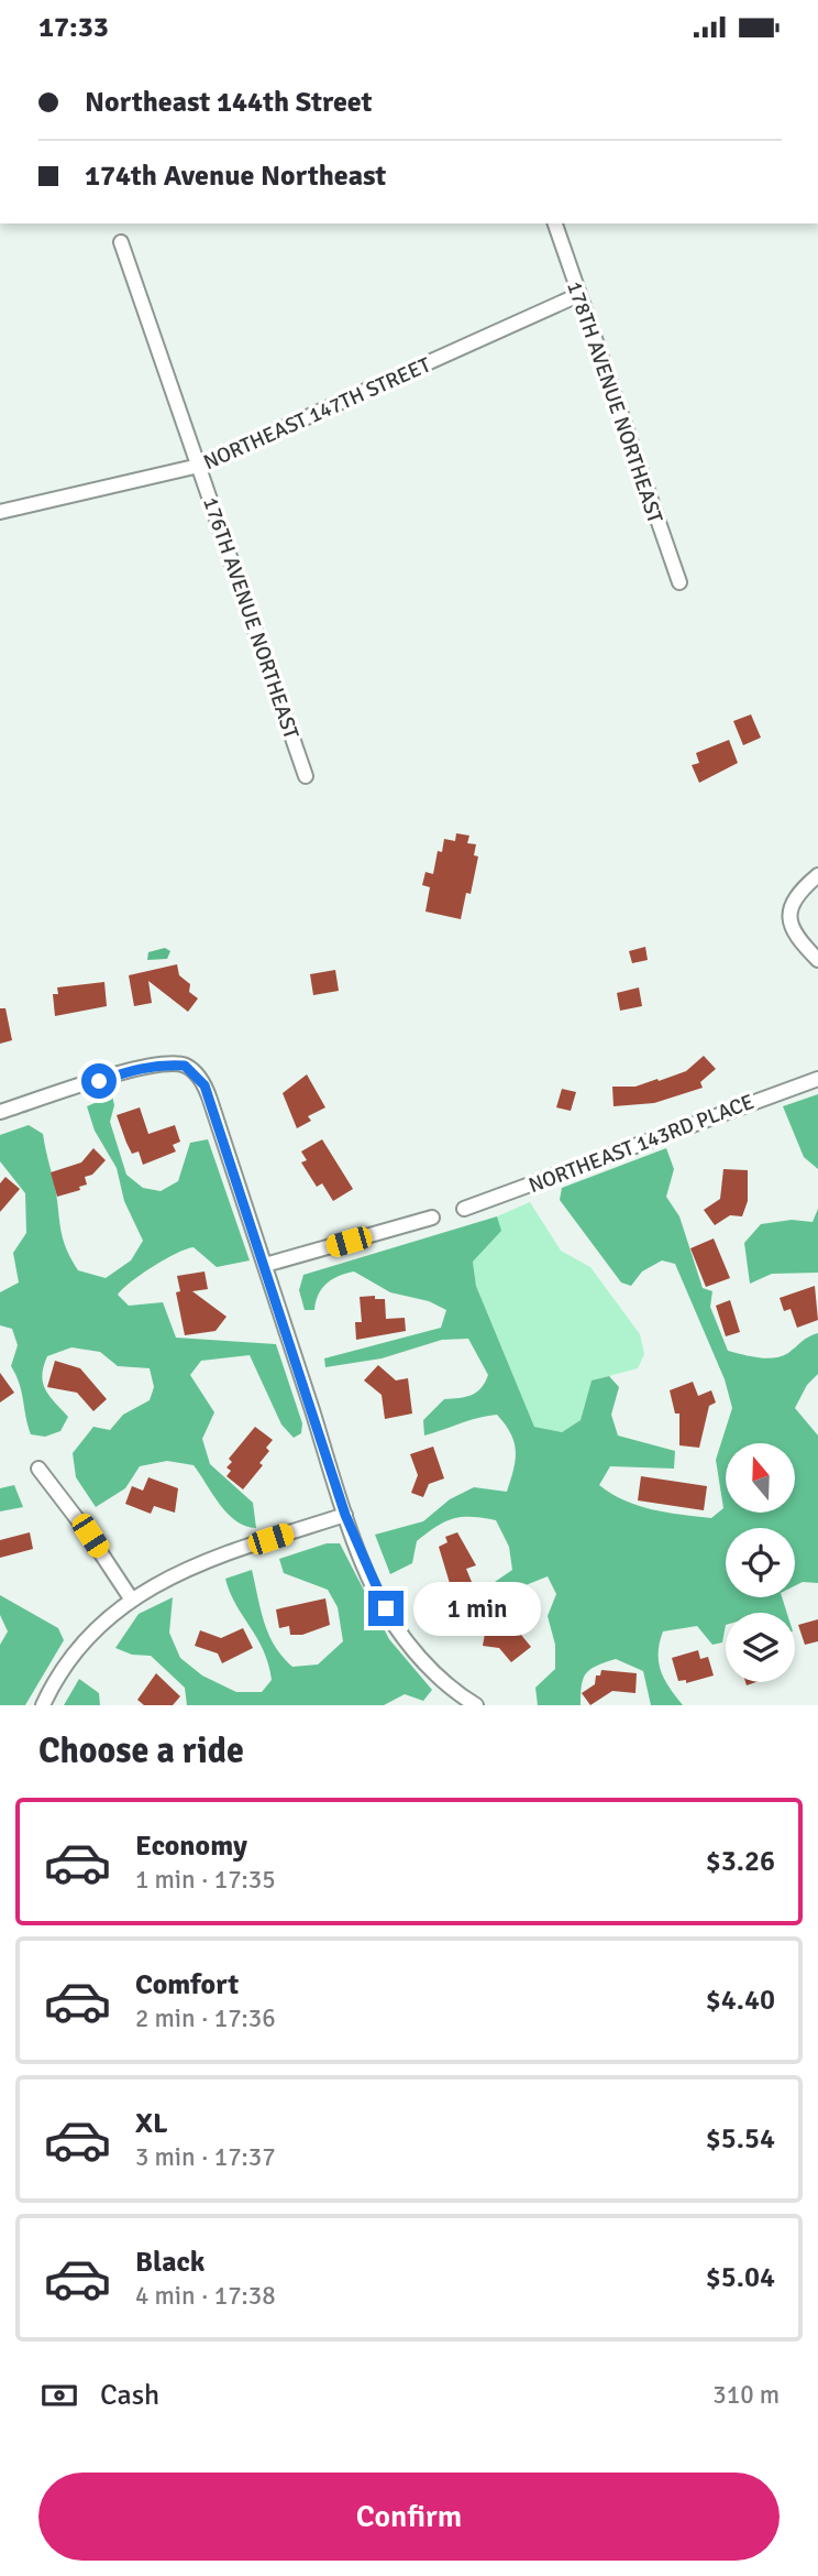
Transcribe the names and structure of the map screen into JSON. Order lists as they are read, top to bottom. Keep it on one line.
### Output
{"streets":{"street":["178TH AVENUE NORTHEAST","NORTHEAST 147TH STREET","176TH AVENUE NORTHEAST","NORTHEAST 143RD PLACE"]},"crossings":[["178TH AVENUE NORTHEAST","NORTHEAST 147TH STREET"],["NORTHEAST 147TH STREET","176TH AVENUE NORTHEAST"]],"north":"top","page":{"status":"17:33","banner":["Northeast 144th Street","174th Avenue Northeast"],"bubble":"1 min","heading":"Choose a ride","list":[{"name":"Economy","note":"1 min · 17:35","value":"$3.26"},{"name":"Comfort","note":"2 min · 17:36","value":"$4.40"},{"name":"XL","note":"3 min · 17:37","value":"$5.54"},{"name":"Black","note":"4 min · 17:38","value":"$5.04"}],"pay":["Cash","310 m"],"buttons":"Confirm"}}
